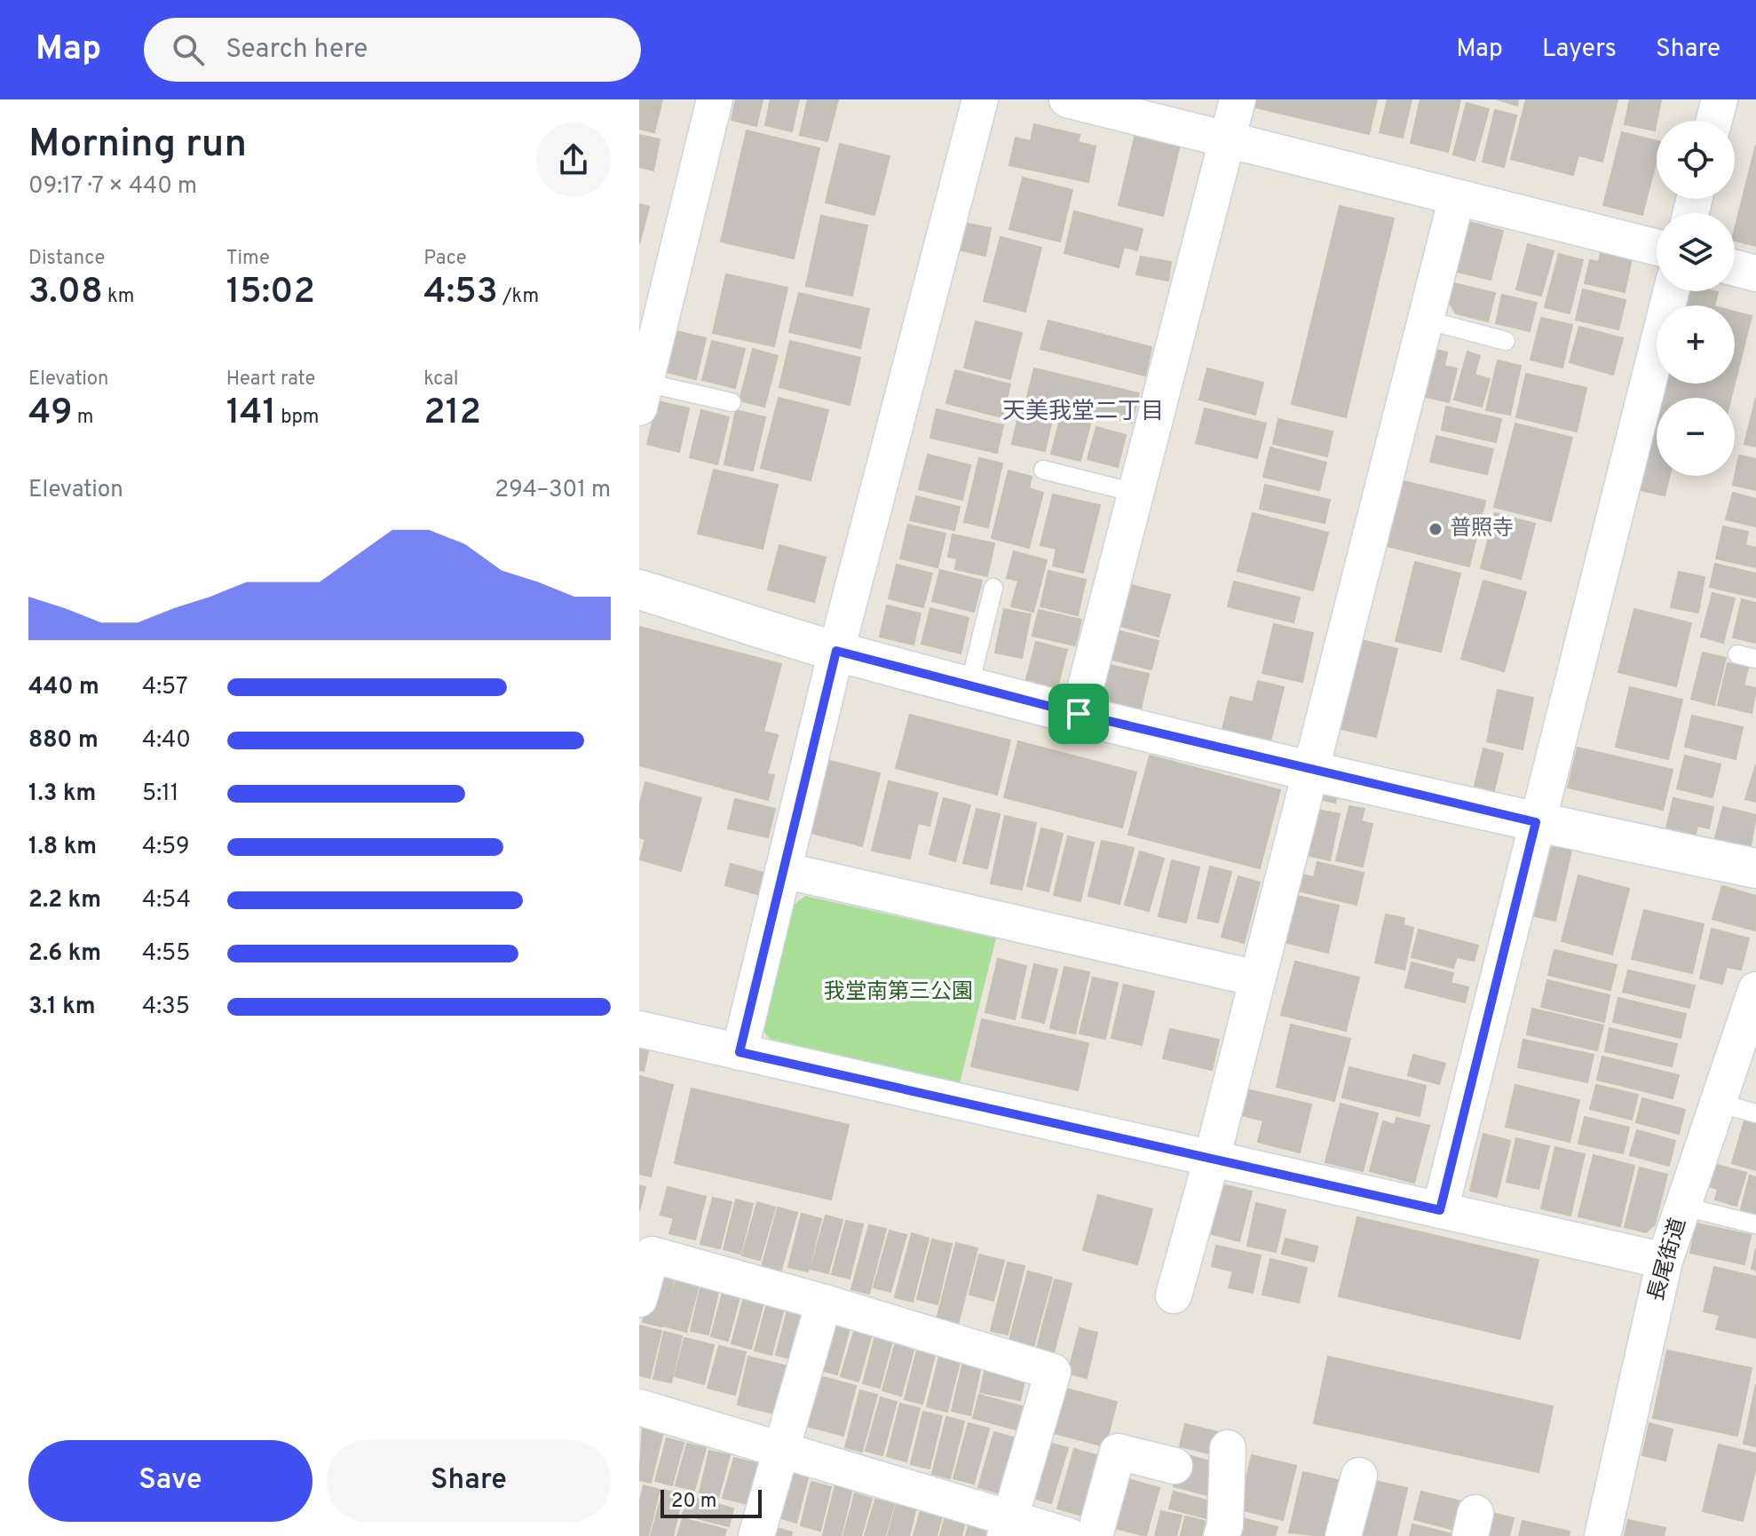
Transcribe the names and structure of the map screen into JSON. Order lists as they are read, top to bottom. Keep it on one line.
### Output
{"streets":{"street":["長尾街道"]},"districts":["天美我堂二丁目"],"parks":["我堂南第三公園"],"places":["普照寺"],"scale_bar":"20 m","page":{"header":"Map","search":"Search here","nav":["Map","Layers","Share"],"heading":["Morning run","09:17 · 7 × 440 m"],"map_buttons":["+","−"],"stats":[["Distance","3.08 km"],["Time","15:02"],["Pace","4:53 /km"],["Elevation","49 m"],["Heart rate","141 bpm"],["kcal","212"]],"chart":["Elevation","294–301 m"],"list":[{"name":"440 m","note":"4:57"},{"name":"880 m","note":"4:40"},{"name":"1.3 km","note":"5:11"},{"name":"1.8 km","note":"4:59"},{"name":"2.2 km","note":"4:54"},{"name":"2.6 km","note":"4:55"},{"name":"3.1 km","note":"4:35"}],"buttons":["Save","Share"],"scale":"20 m"}}
